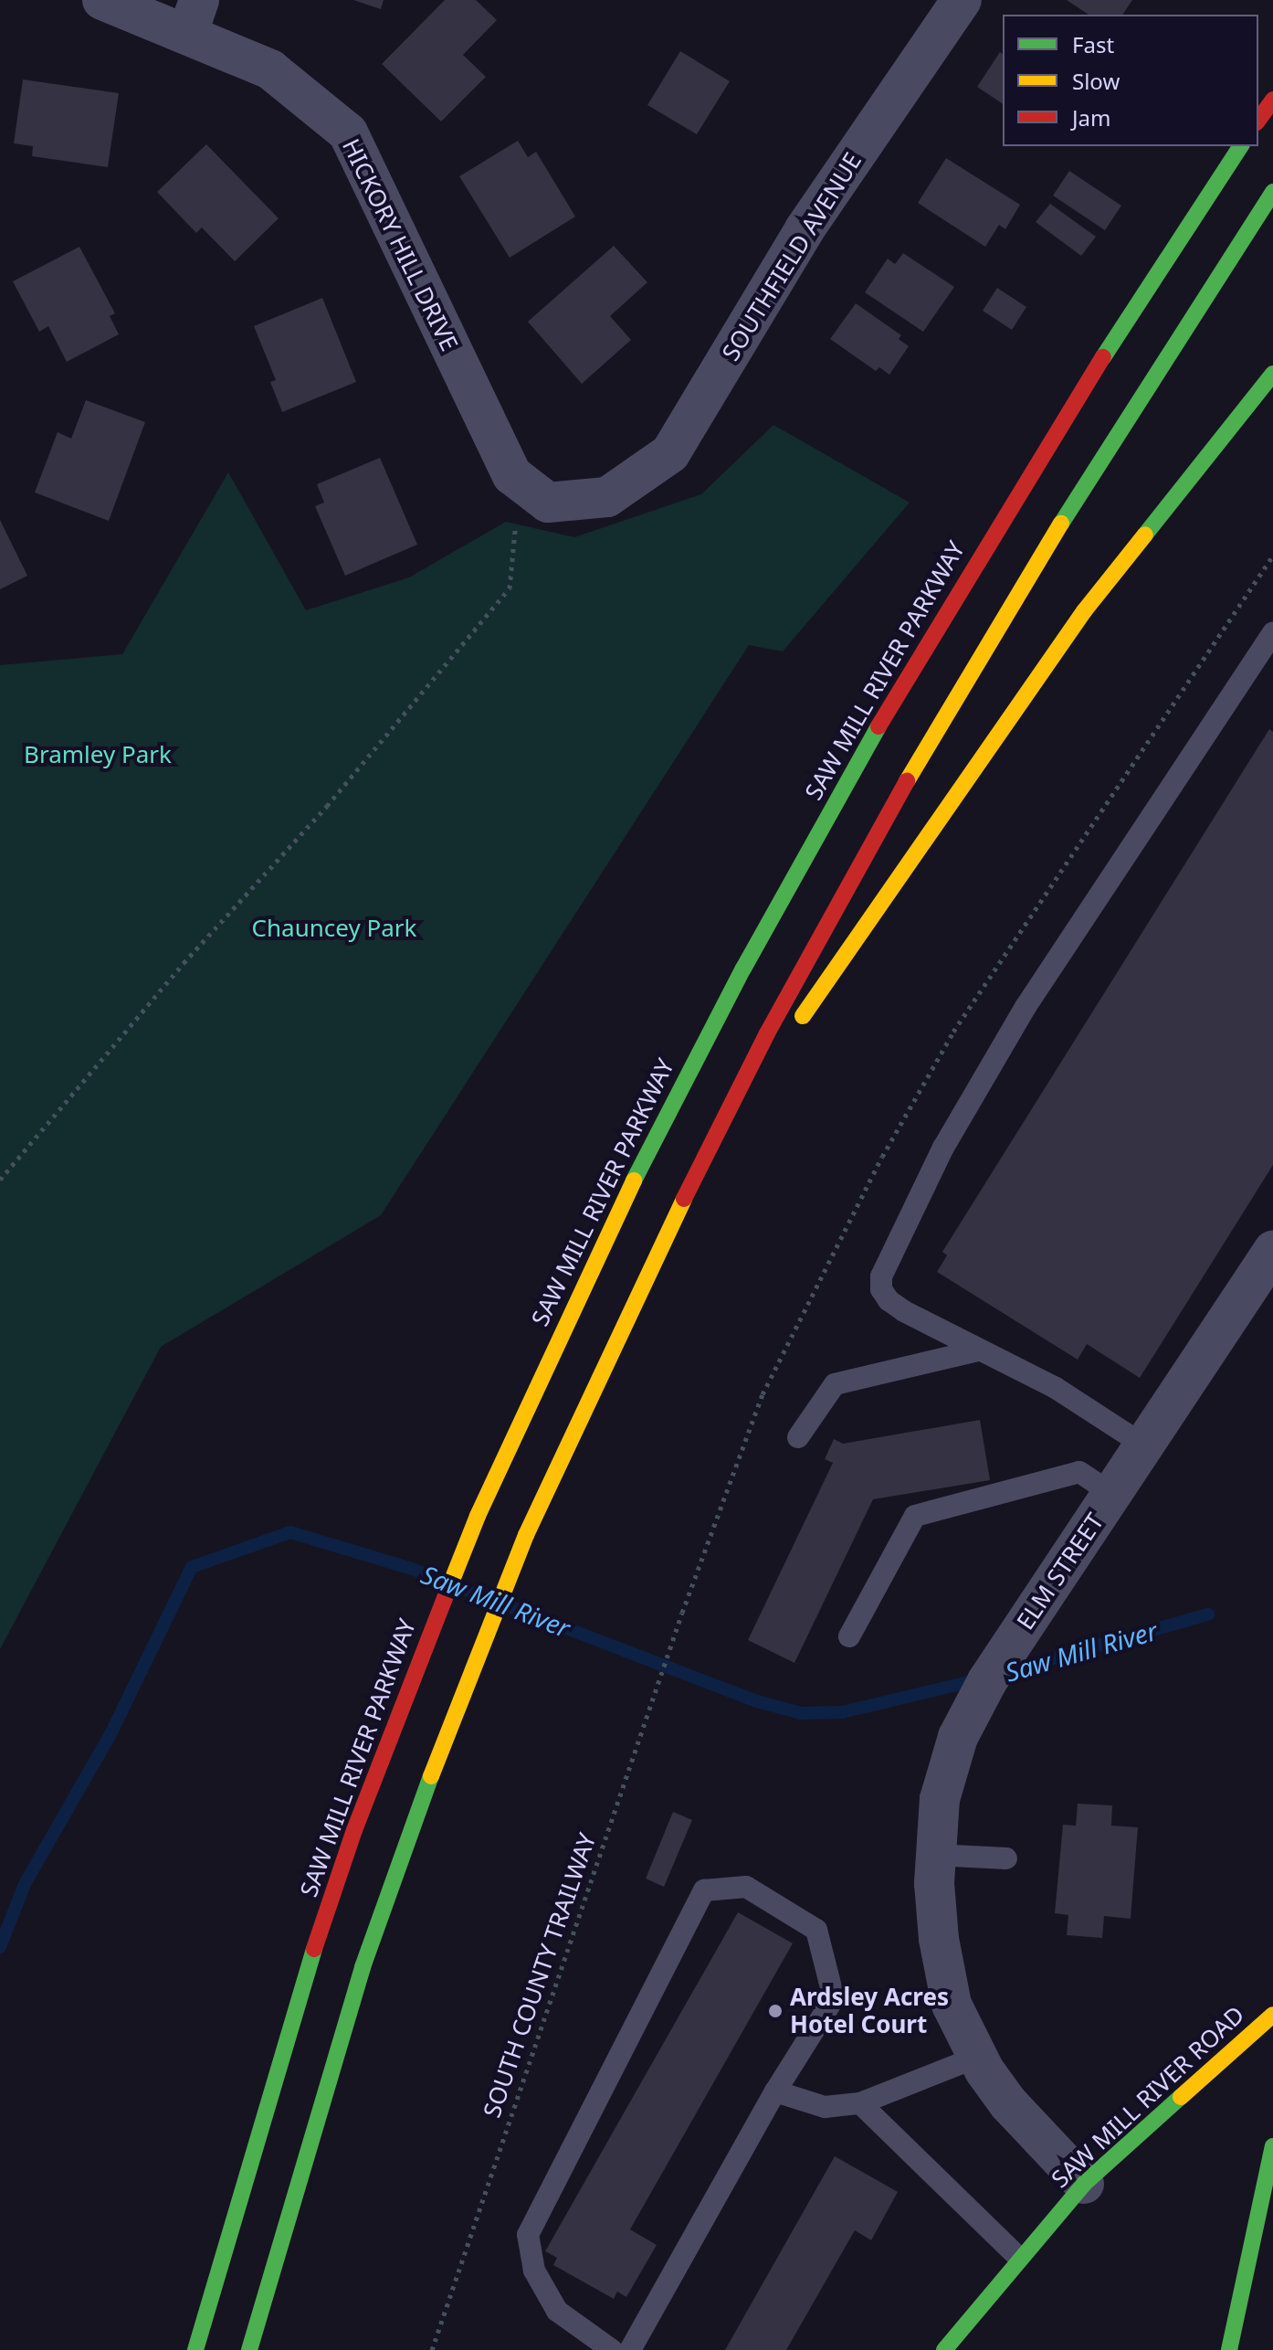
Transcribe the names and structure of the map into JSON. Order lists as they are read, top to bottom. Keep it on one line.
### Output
{"streets":{"main road":["SAW MILL RIVER PARKWAY","SAW MILL RIVER ROAD"],"street":["HICKORY HILL DRIVE","SOUTHFIELD AVENUE","ELM STREET"],"path":["SOUTH COUNTY TRAILWAY"]},"crossings":[["HICKORY HILL DRIVE","SOUTHFIELD AVENUE"],["ELM STREET","SAW MILL RIVER ROAD"]],"water":["Saw Mill River"],"parks":["Bramley Park","Chauncey Park"],"places":["Ardsley Acres Hotel Court"],"legend":["Fast","Slow","Jam"]}
